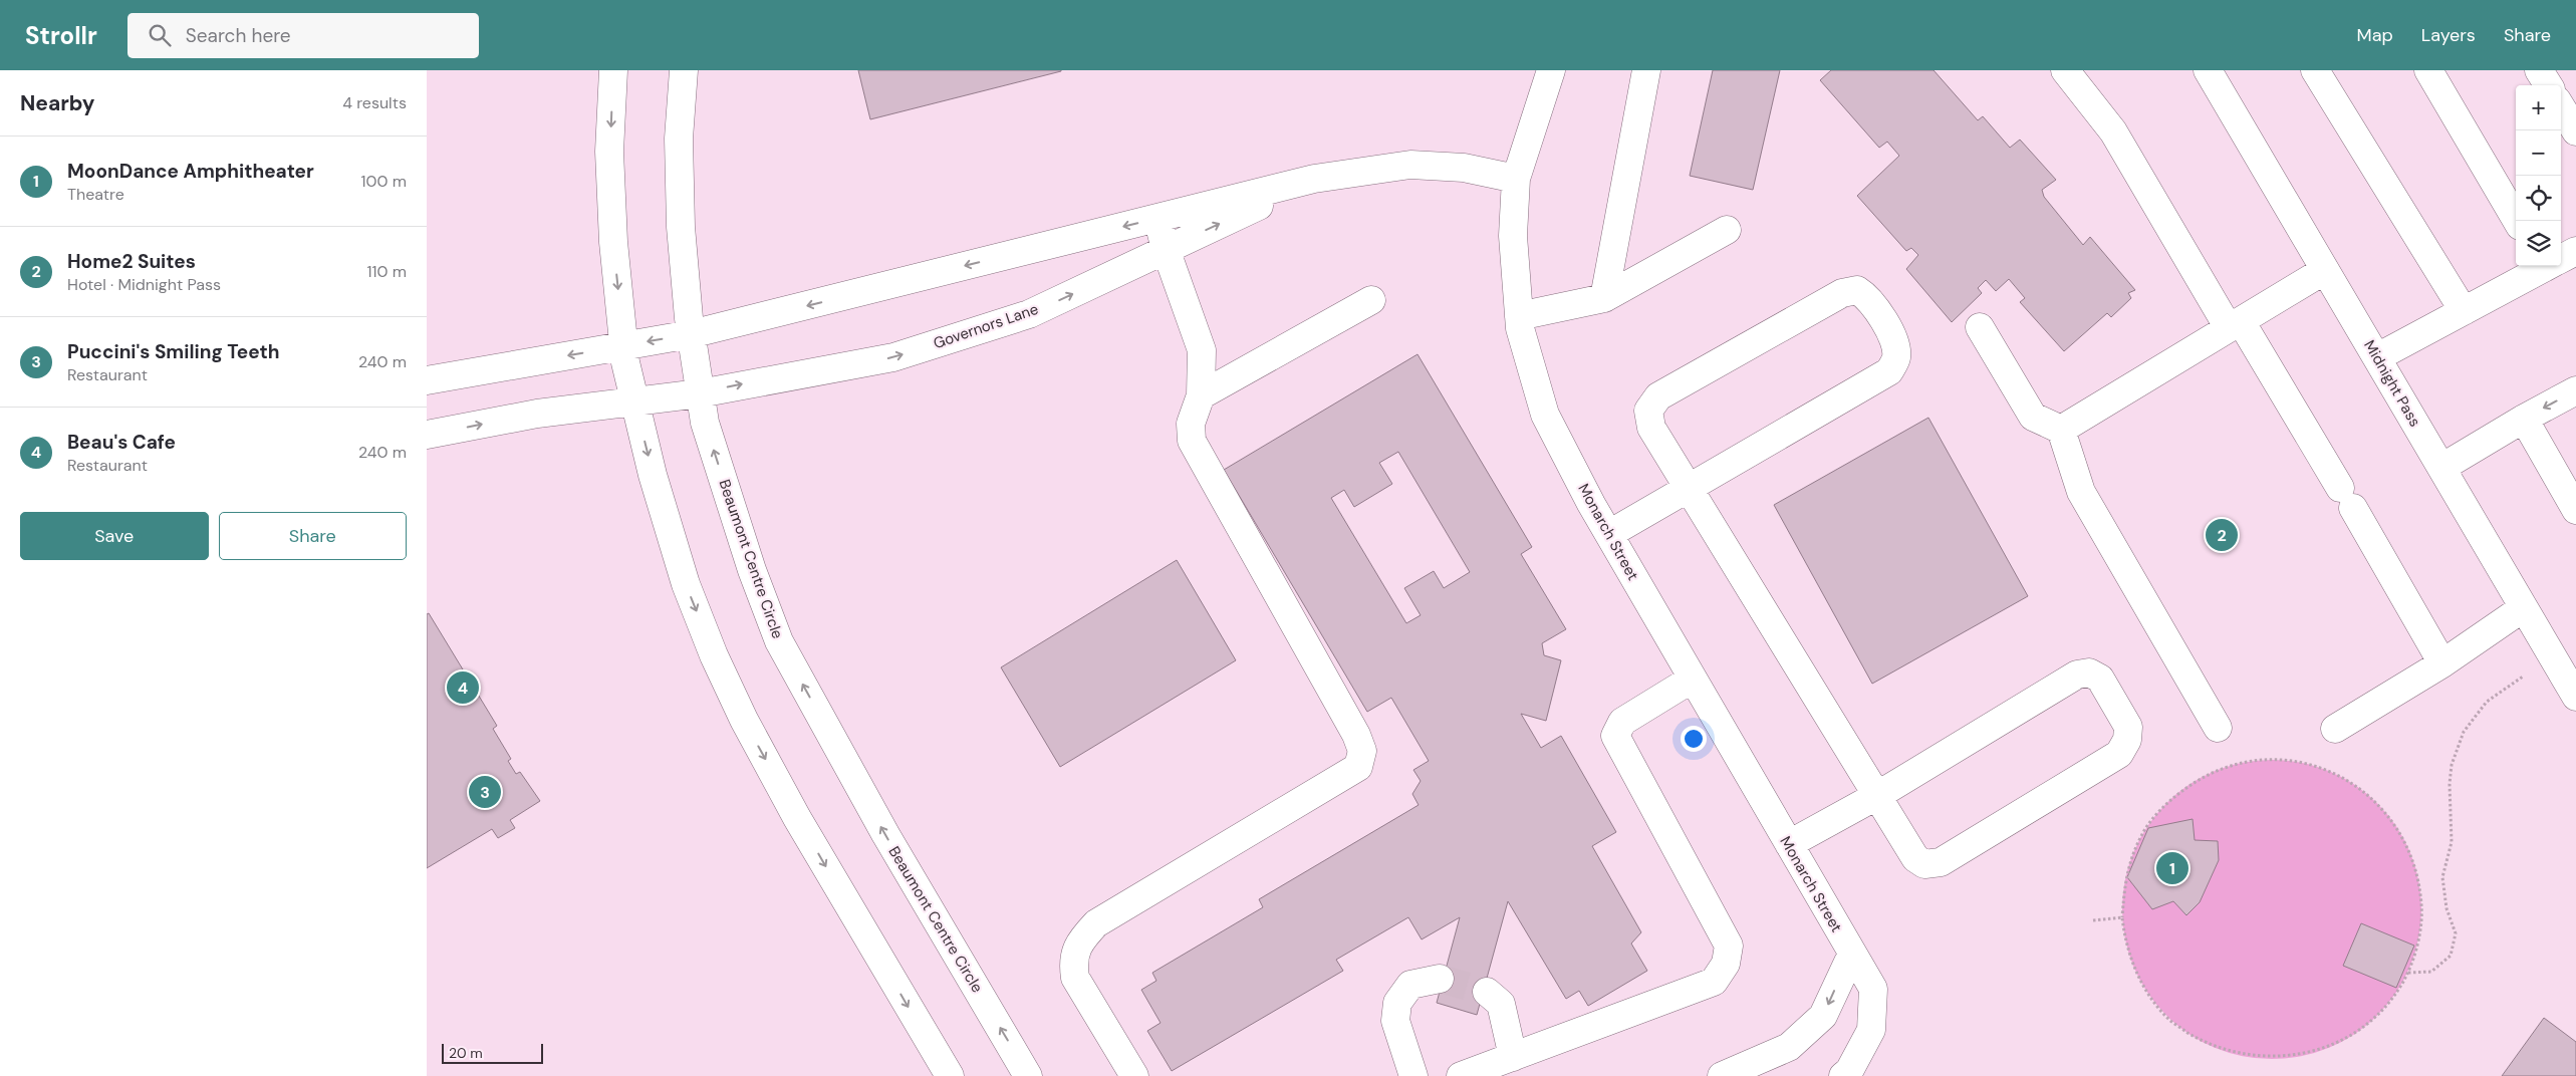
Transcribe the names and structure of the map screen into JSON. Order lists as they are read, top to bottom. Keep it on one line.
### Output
{"streets":{"street":["Governors Lane","Midnight Pass","Monarch Street","Beaumont Centre Circle"]},"crossings":[["Governors Lane","Monarch Street"],["Governors Lane","Beaumont Centre Circle"]],"scale_bar":"20 m","page":{"header":"Strollr","search":"Search here","nav":["Map","Layers","Share"],"heading":["Nearby","4 results"],"map_buttons":["+","−"],"list":[{"mark":"1","name":"MoonDance Amphitheater","note":"Theatre","value":"100 m"},{"mark":"2","name":"Home2 Suites","note":"Hotel · Midnight Pass","value":"110 m"},{"mark":"3","name":"Puccini's Smiling Teeth","note":"Restaurant","value":"240 m"},{"mark":"4","name":"Beau's Cafe","note":"Restaurant","value":"240 m"}],"buttons":["Save","Share"],"pins":["2","4","3","1"],"scale":"20 m"}}
